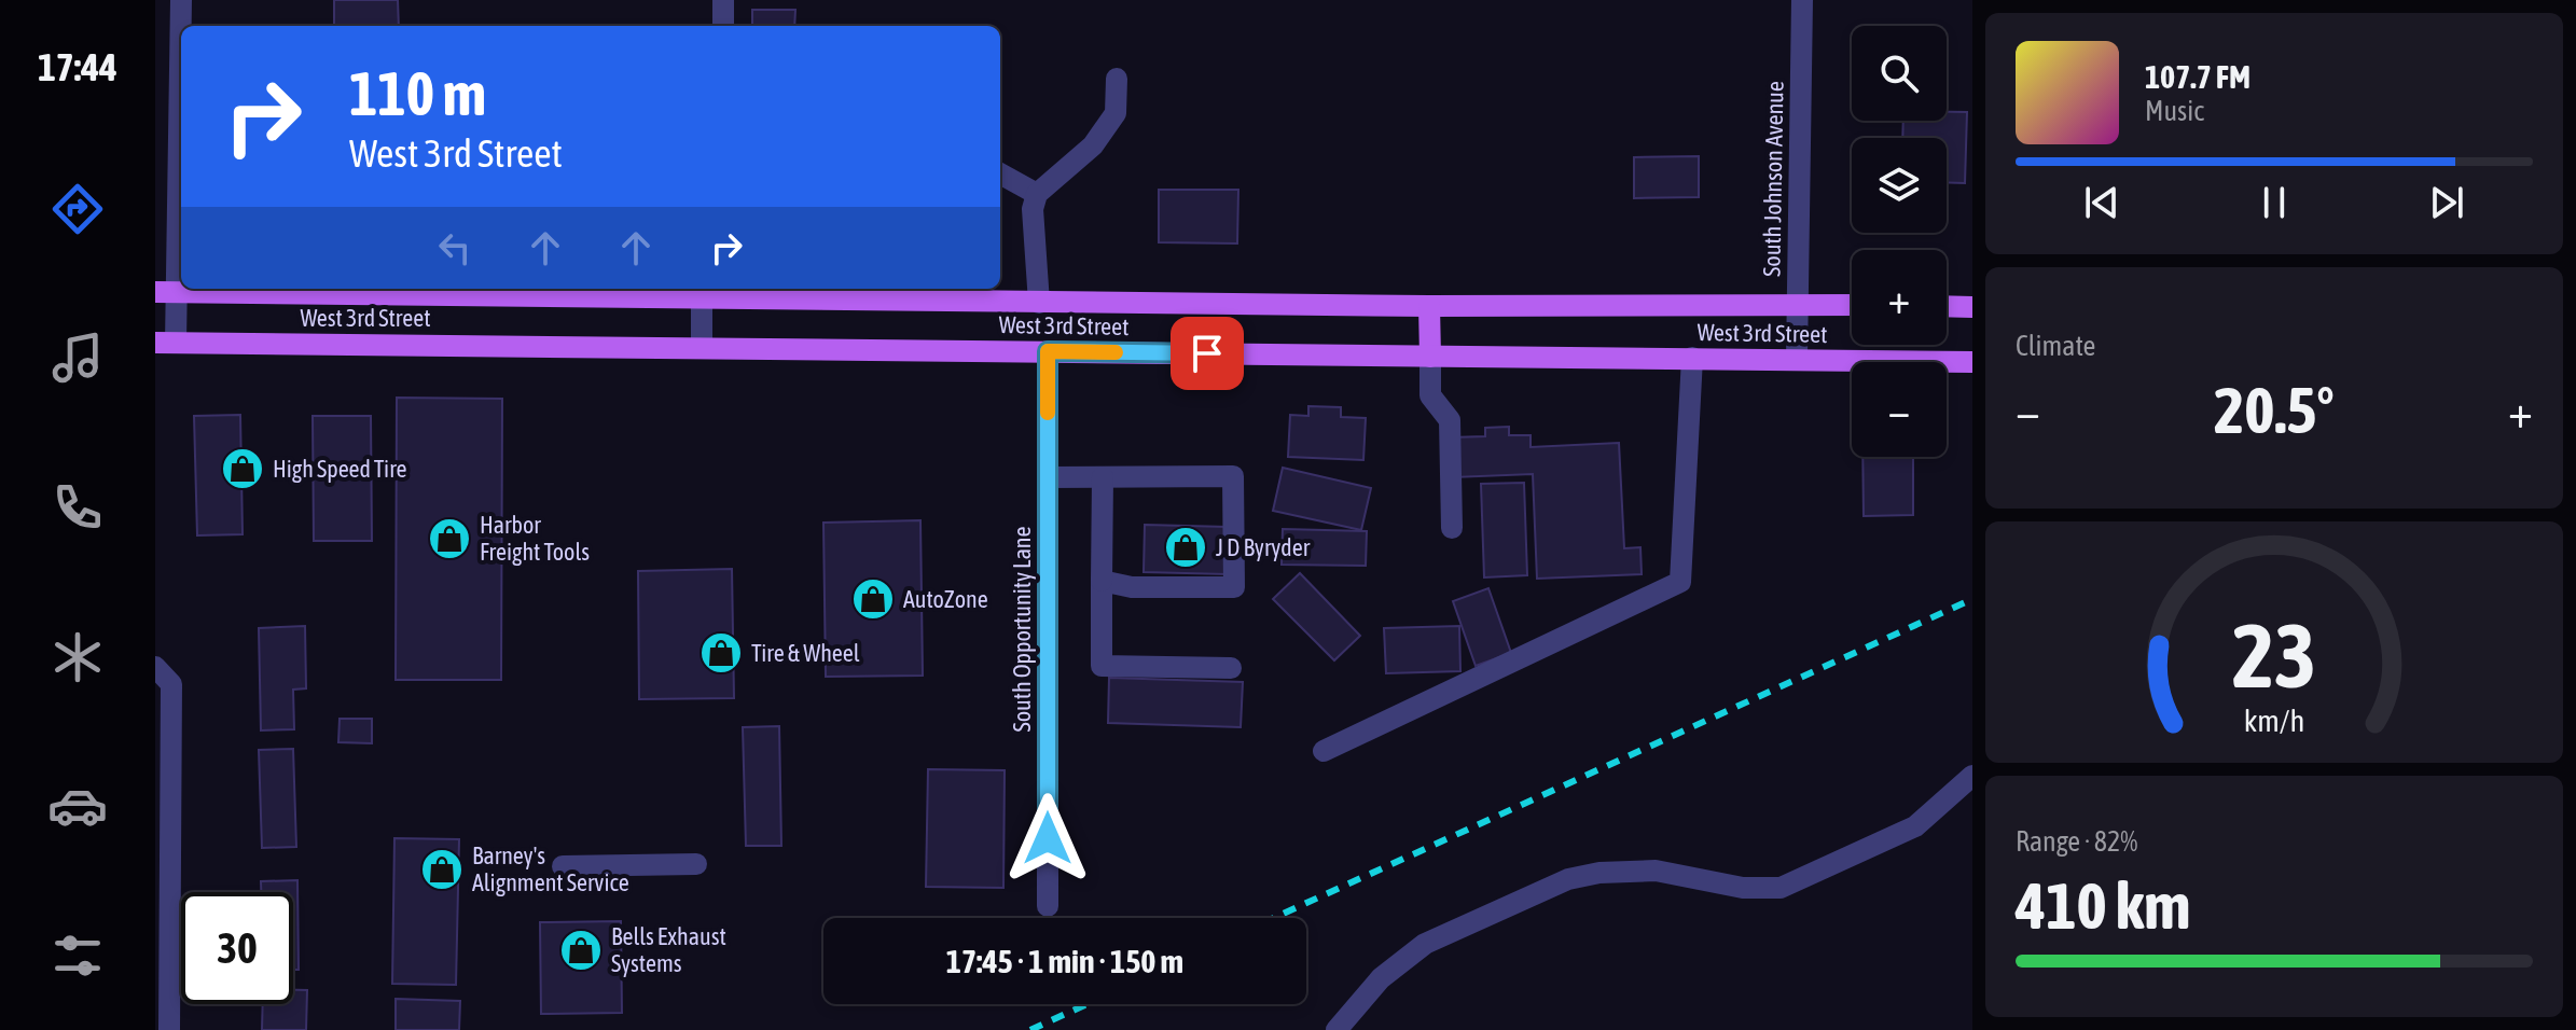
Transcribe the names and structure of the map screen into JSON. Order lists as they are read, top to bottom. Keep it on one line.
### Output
{"streets":{"main road":["West 3rd Street"],"street":["South Johnson Avenue","South Opportunity Lane"]},"crossings":[["South Johnson Avenue","West 3rd Street"],["West 3rd Street","South Opportunity Lane"]],"places":{"shop":["High Speed Tire","Harbor Freight Tools","J D Byryder","AutoZone","Tire & Wheel","Barney's Alignment Service","Bells Exhaust Systems"]},"page":{"tabs":"17:44","map_buttons":["+","−"],"turn":["110 m","West 3rd Street"],"song":["107.7 FM","Music"],"tile":["Climate",["Range · 82%","410 km"]],"heat":["−","20.5°","+"],"limit":"30","trip":"17:45 · 1 min · 150 m","gauge":["23","km/h"]}}
